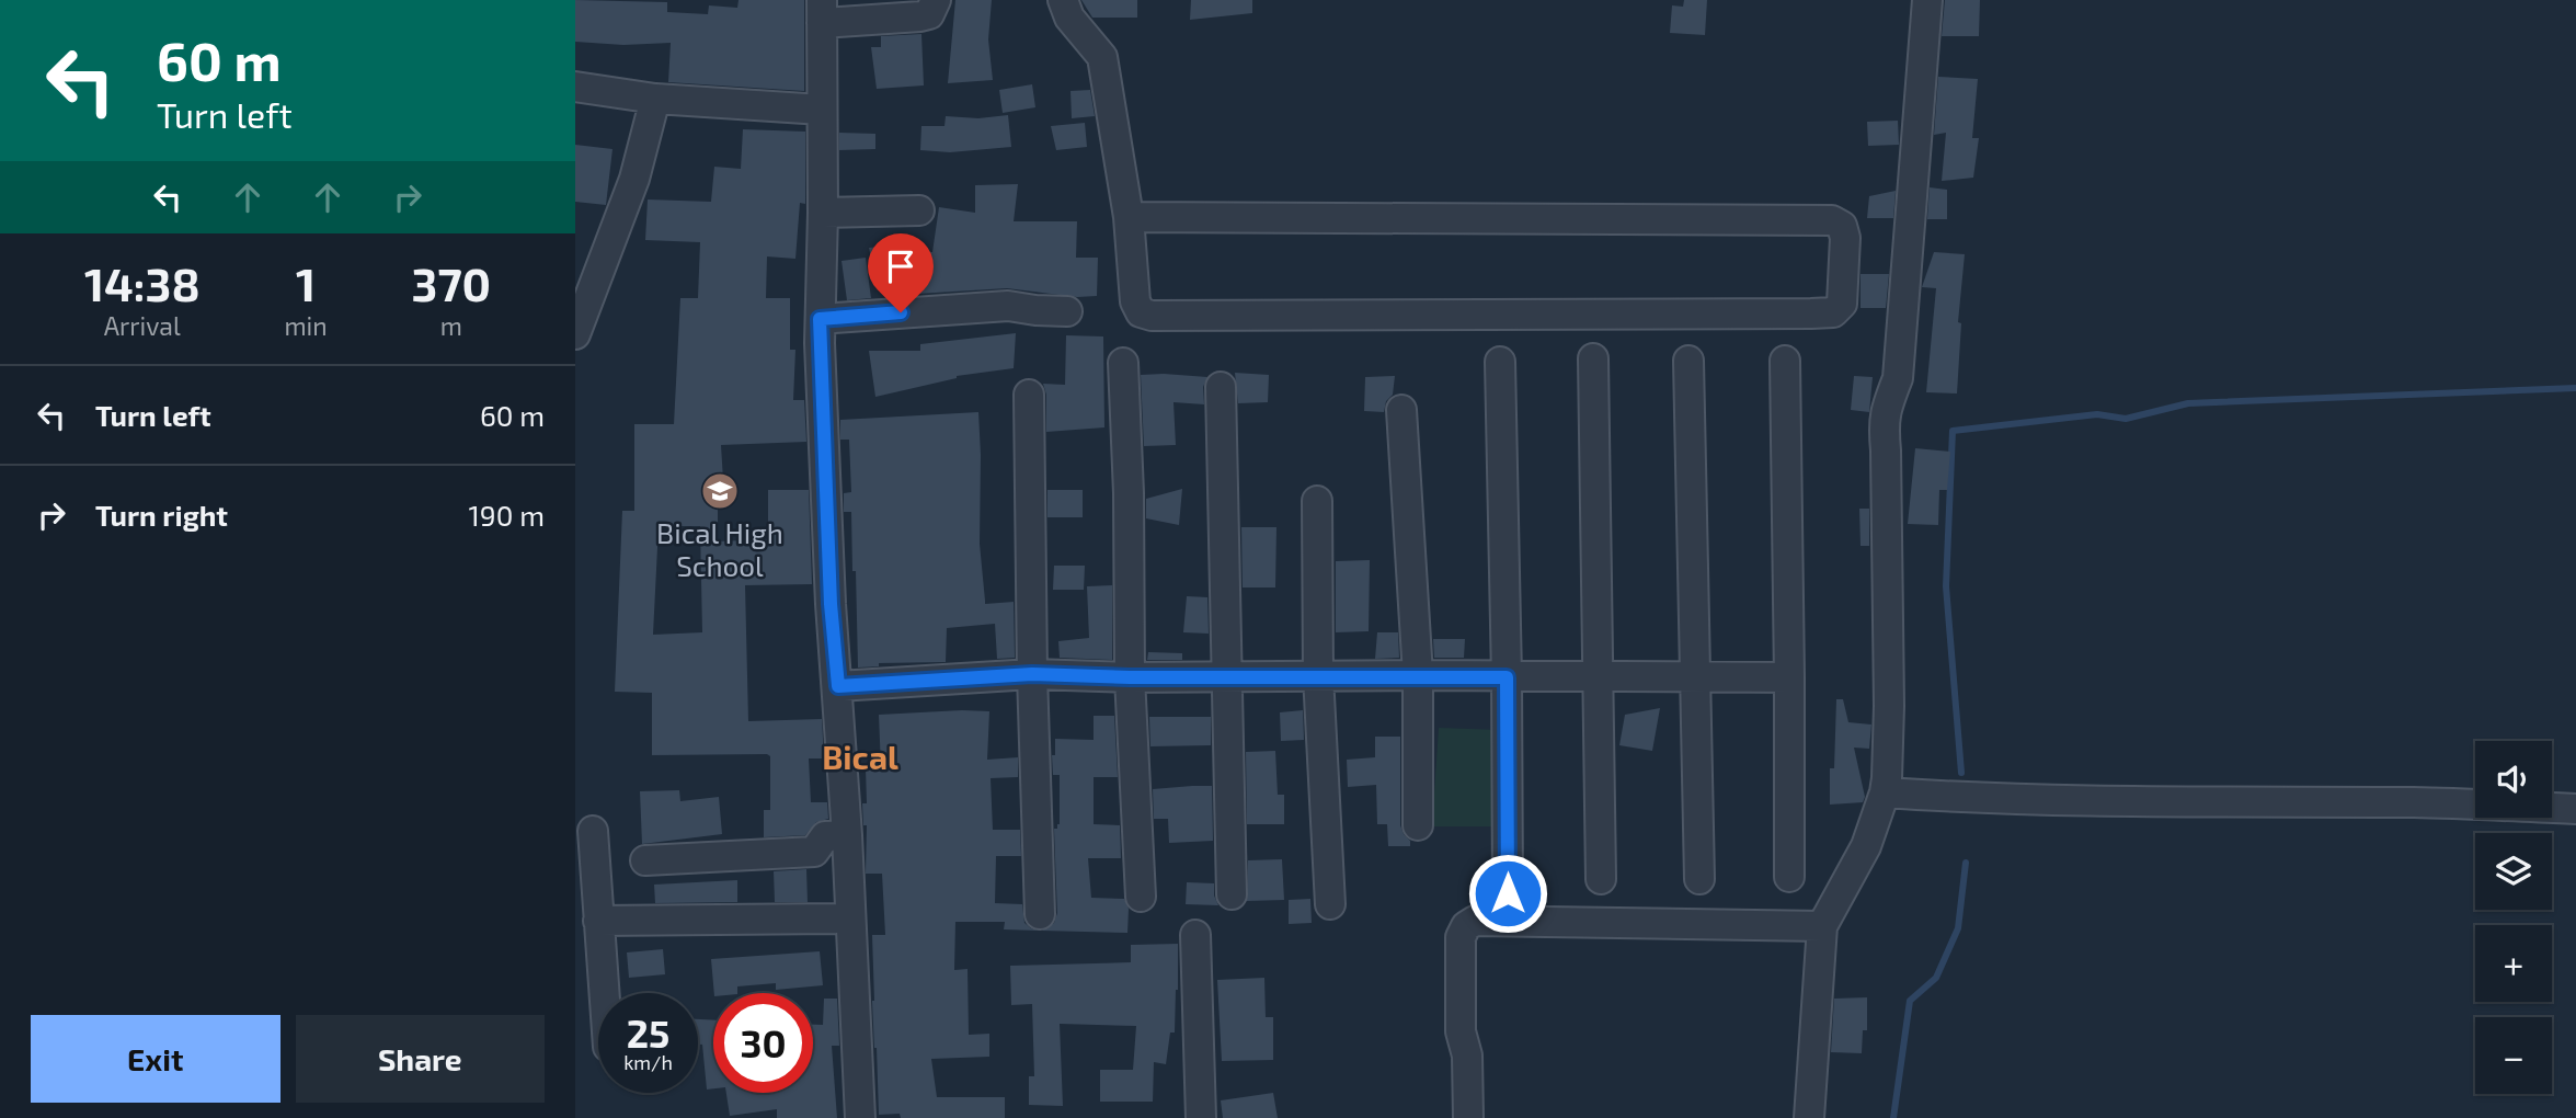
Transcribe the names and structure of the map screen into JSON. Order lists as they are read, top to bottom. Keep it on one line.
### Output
{"districts":["Bical"],"places":{"school or university":["Bical High School"]},"page":{"turn":["60 m","Turn left"],"eta":["14:38","Arrival","1","min","370","m"],"list":[{"name":"Turn left","value":"60 m"},{"name":"Turn right","value":"190 m"}],"map_buttons":["+","−"],"speed":"25 km/h","limit":"30","buttons":["Exit","Share"]}}
